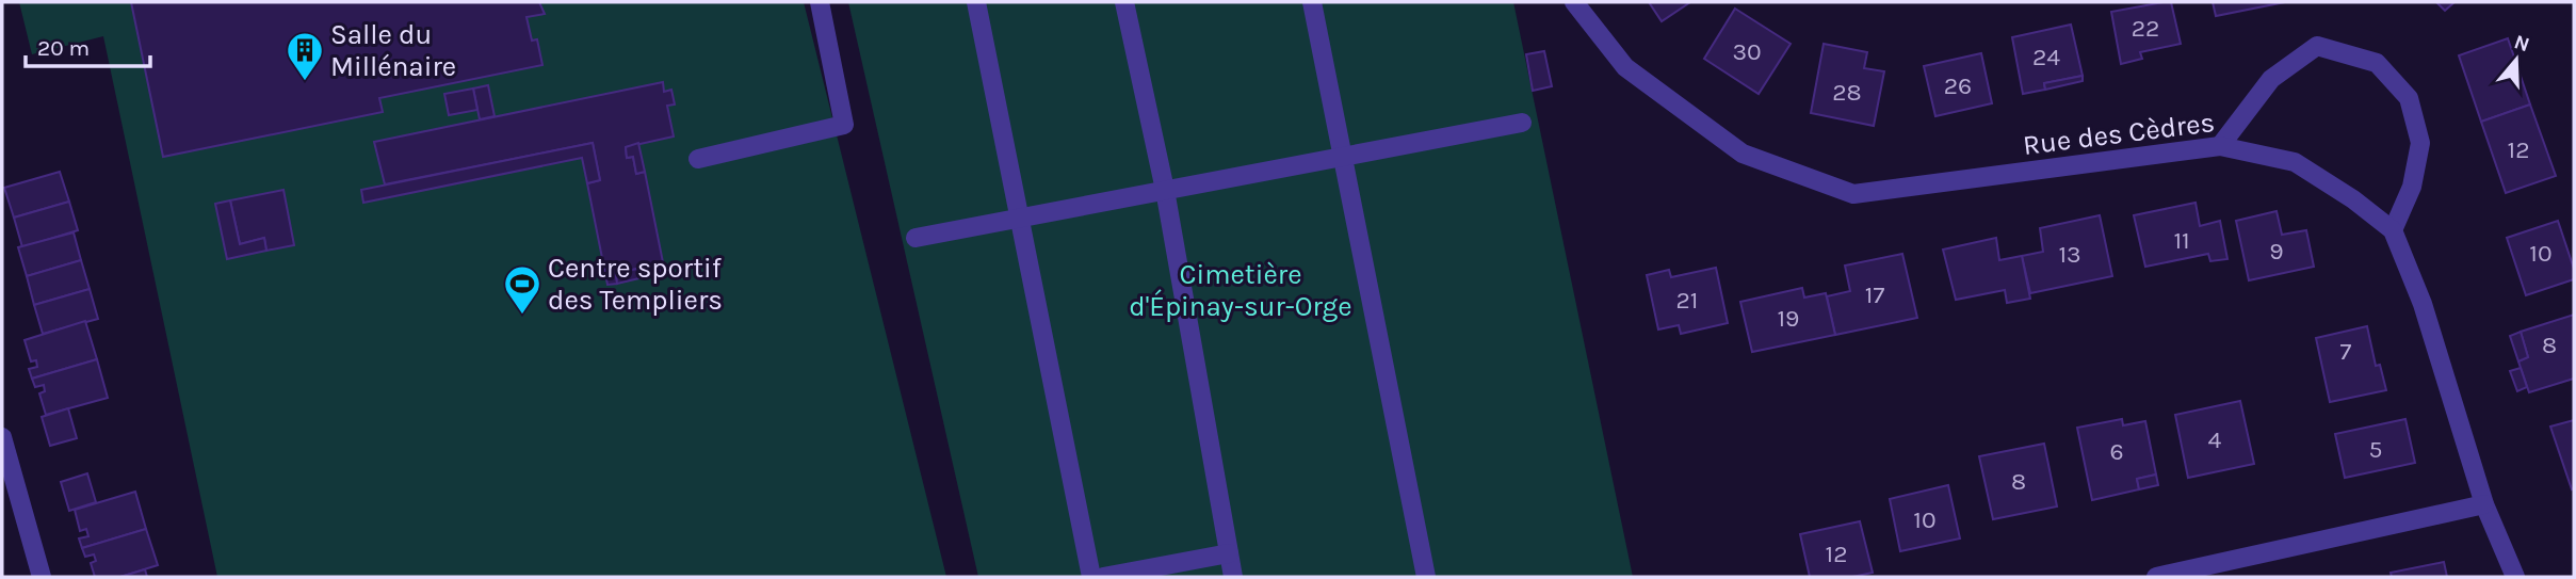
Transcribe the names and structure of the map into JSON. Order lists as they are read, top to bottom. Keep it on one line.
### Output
{"streets":{"street":["Rue des Cèdres"]},"parks":["Cimetière d'Épinay-sur-Orge"],"places":{"building":["Salle du Millénaire"],"sports":["Centre sportif des Templiers"]},"house_numbers":["22","30","24","26","28","12","11","9","10","13","17","21","19","8","7","4","5","6","8","10","12"],"scale_bar":"20 m","north":"top"}
